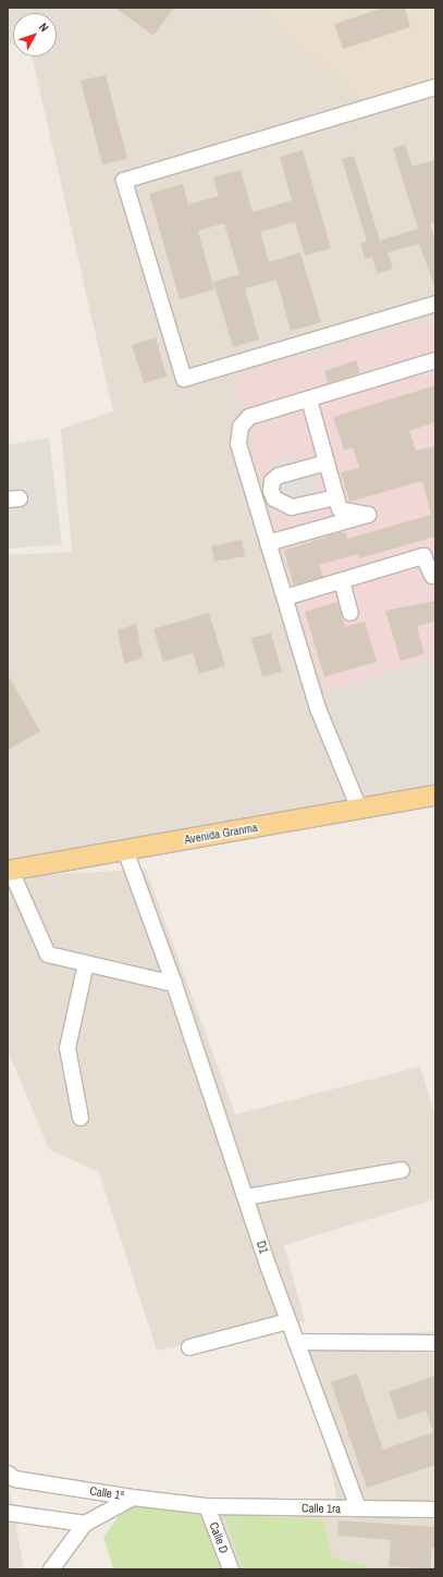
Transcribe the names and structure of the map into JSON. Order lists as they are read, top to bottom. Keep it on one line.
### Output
{"streets":{"main road":["Avenida Granma"],"street":["D1","Calle 1ª","Calle 1ra","Calle D"]},"crossings":[["Avenida Granma","D1"],["D1","Calle 1ra"],["Calle 1ª","Calle 1ra"],["Calle 1ª","Calle D"],["Calle 1ra","Calle D"]],"north":"top right"}
